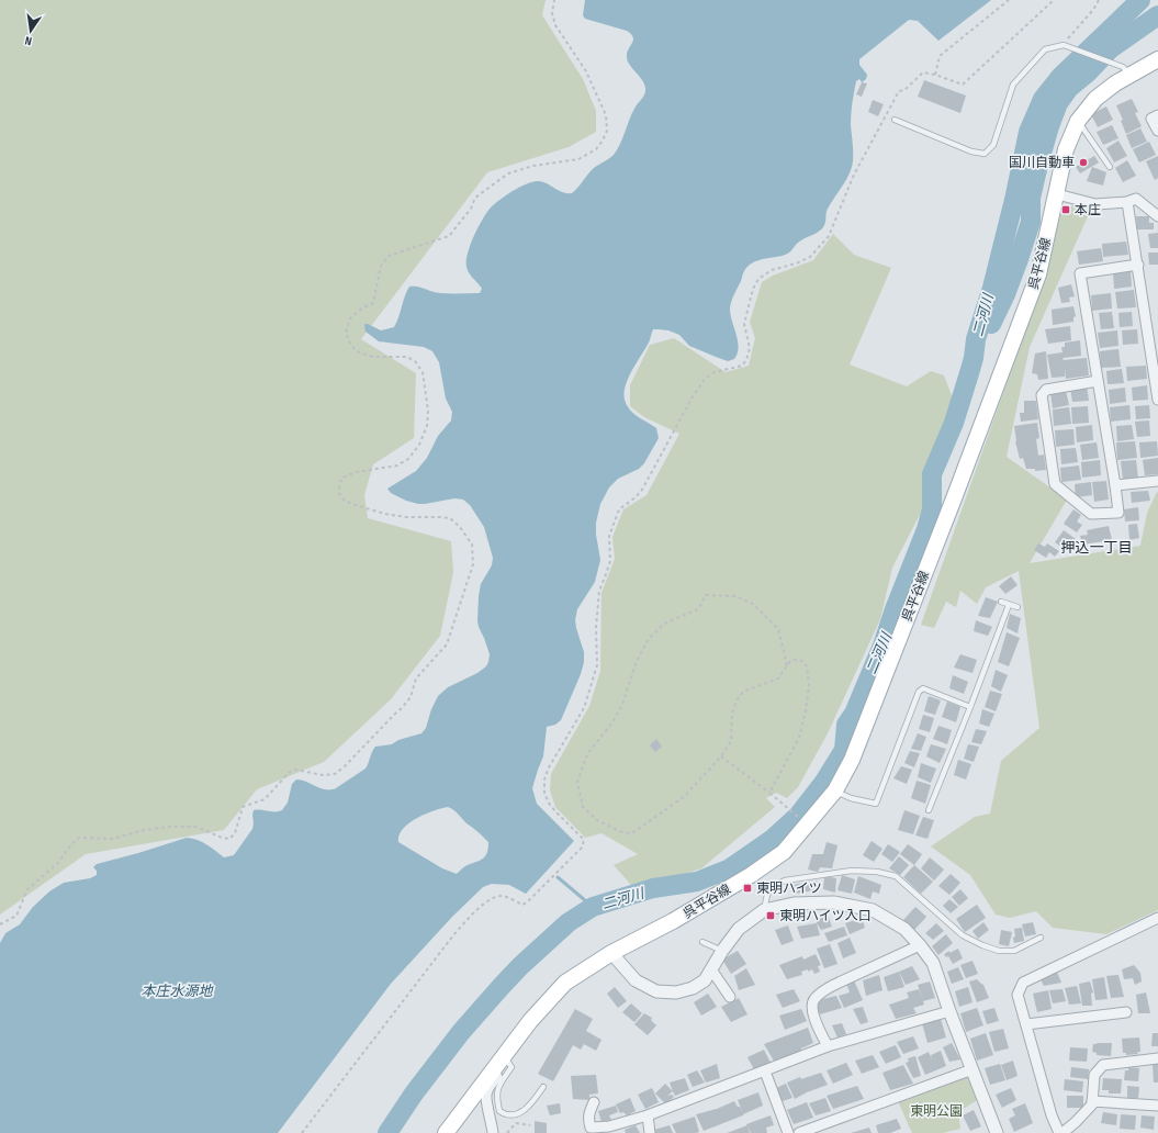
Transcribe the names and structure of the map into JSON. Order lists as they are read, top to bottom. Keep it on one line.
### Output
{"streets":{"main road":["呉平谷線"]},"districts":["押込一丁目"],"water":["二河川","本庄水源地"],"parks":["東明公園"],"places":{"other":["国川自動車"],"transit":["本庄","東明ハイツ","東明ハイツ入口"]},"north":"bottom"}
